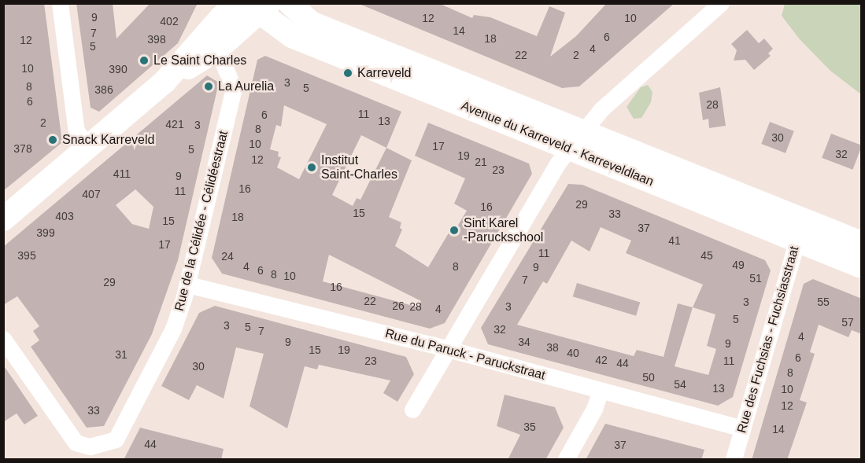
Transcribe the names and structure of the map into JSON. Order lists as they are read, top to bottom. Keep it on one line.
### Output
{"streets":{"street":["Avenue du Karreveld - Karreveldlaan","Rue de la Célidée - Célidéestraat","Rue des Fuchsias - Fuchsiasstraat","Rue du Paruck - Paruckstraat"]},"crossings":[["Avenue du Karreveld - Karreveldlaan","Rue des Fuchsias - Fuchsiasstraat"],["Rue de la Célidée - Célidéestraat","Rue du Paruck - Paruckstraat"],["Rue des Fuchsias - Fuchsiasstraat","Rue du Paruck - Paruckstraat"]],"places":["Le Saint Charles","Karreveld","La Aurelia","Snack Karreveld","Institut Saint-Charles","Sint Karel -Paruckschool"],"house_numbers":["9","12","10","402","14","7","6","18","398","12","5","4","22","2","10","390","3","8","5","386","6","28","11","6","13","2","421","3","8","30","10","17","378","5","32","19","12","21","23","411","9","16","11","407","29","16","15","33","403","18","15","37","399","41","17","11","395","45","24","49","4","8","9","6","8","10","51","7","29","16","22","3","55","26","28","3","4","5","57","3","5","32","7","4","9","34","9","38","15","19","40","31","6","42","23","11","44","30","8","50","54","13","10","12","33","35","14","44","37"]}
